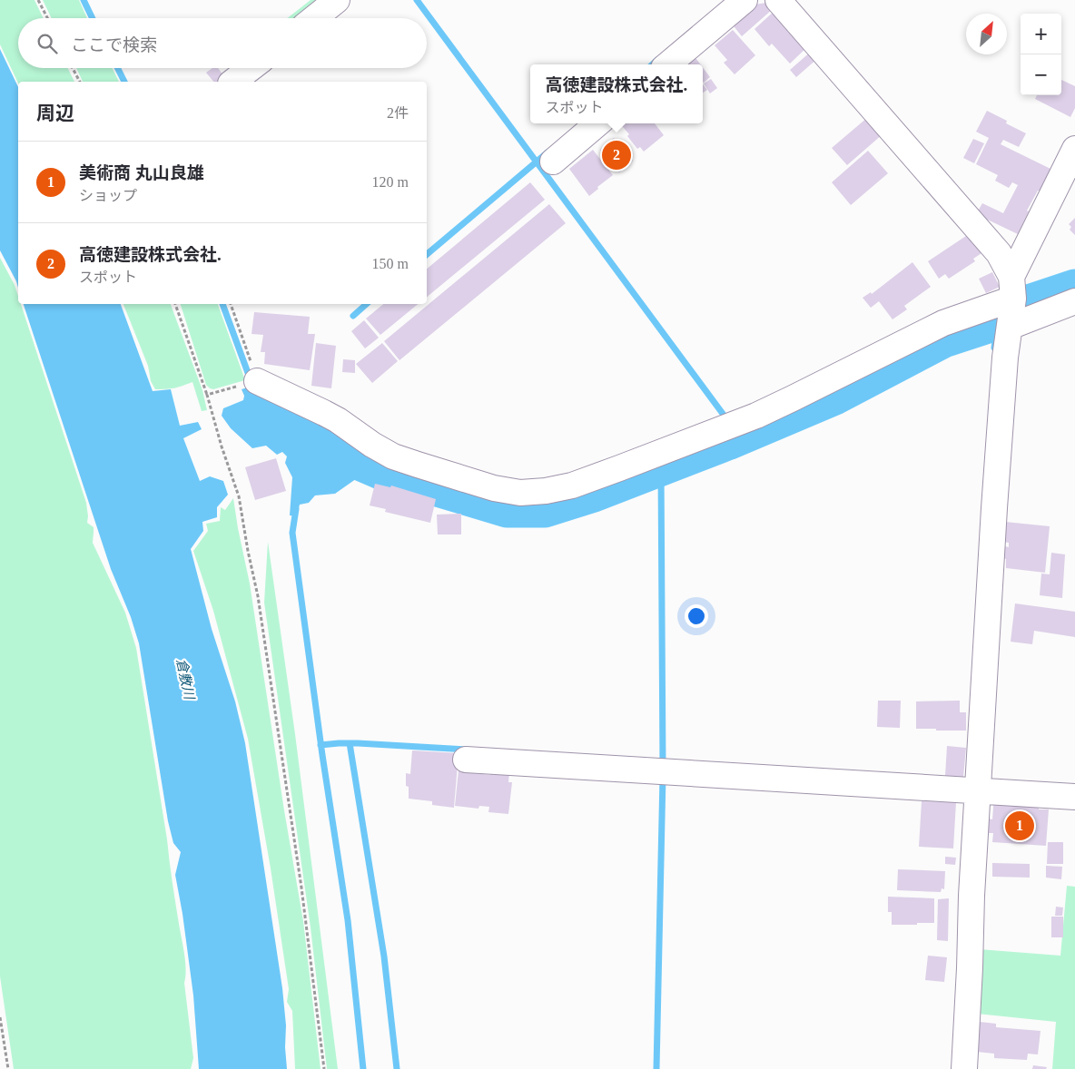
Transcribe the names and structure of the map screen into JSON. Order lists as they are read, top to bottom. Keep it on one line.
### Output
{"water":["倉敷川"],"north":"top right","page":{"map_buttons":["+","−"],"search":"ここで検索","popup":["高徳建設株式会社.","スポット"],"heading":["周辺","2件"],"pins":["2","1"],"list":[{"mark":"1","name":"美術商 丸山良雄","note":"ショップ","value":"120 m"},{"mark":"2","name":"高徳建設株式会社.","note":"スポット","value":"150 m"}]}}
